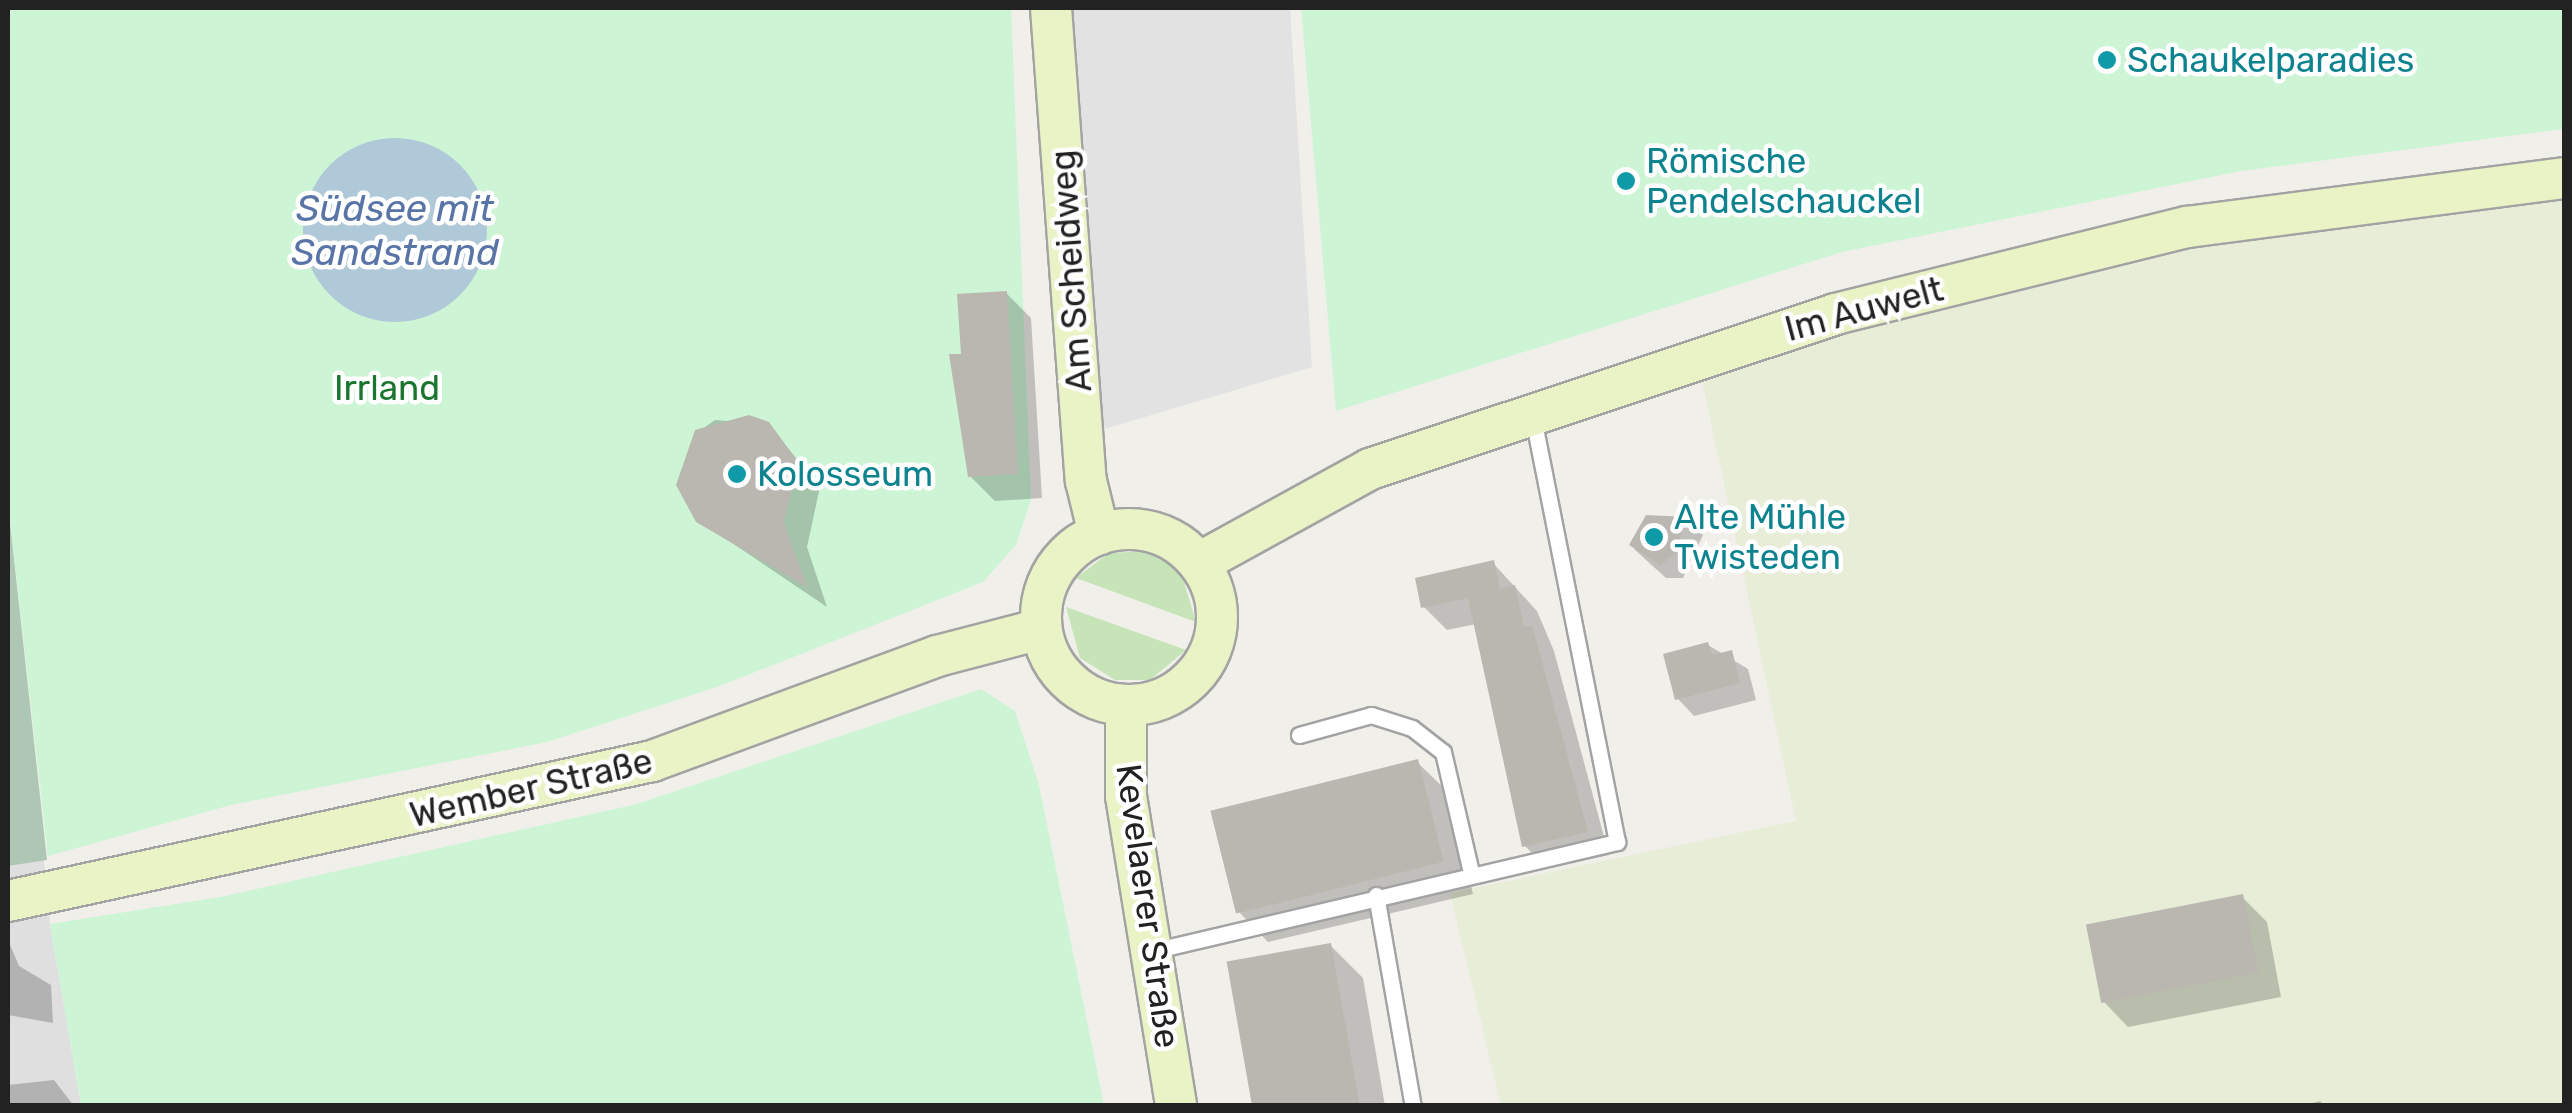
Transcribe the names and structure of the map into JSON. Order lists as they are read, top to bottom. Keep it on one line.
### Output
{"streets":{"main road":["Am Scheidweg","Im Auwelt","Wember Straße","Kevelaerer Straße"]},"crossings":[["Am Scheidweg","Im Auwelt"],["Am Scheidweg","Wember Straße"],["Am Scheidweg","Kevelaerer Straße"],["Im Auwelt","Wember Straße"],["Im Auwelt","Kevelaerer Straße"],["Wember Straße","Kevelaerer Straße"]],"water":["Südsee mit Sandstrand"],"parks":["Irrland"],"places":["Schaukelparadies","Römische Pendelschauckel","Kolosseum","Alte Mühle Twisteden"]}
